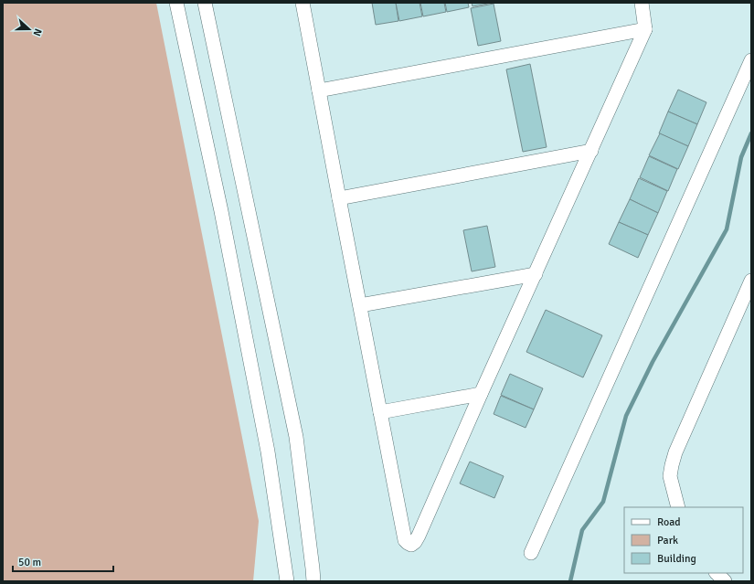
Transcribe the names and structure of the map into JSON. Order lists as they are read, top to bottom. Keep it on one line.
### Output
{"legend":["Road","Park","Building"],"scale_bar":"50 m","north":"right"}
